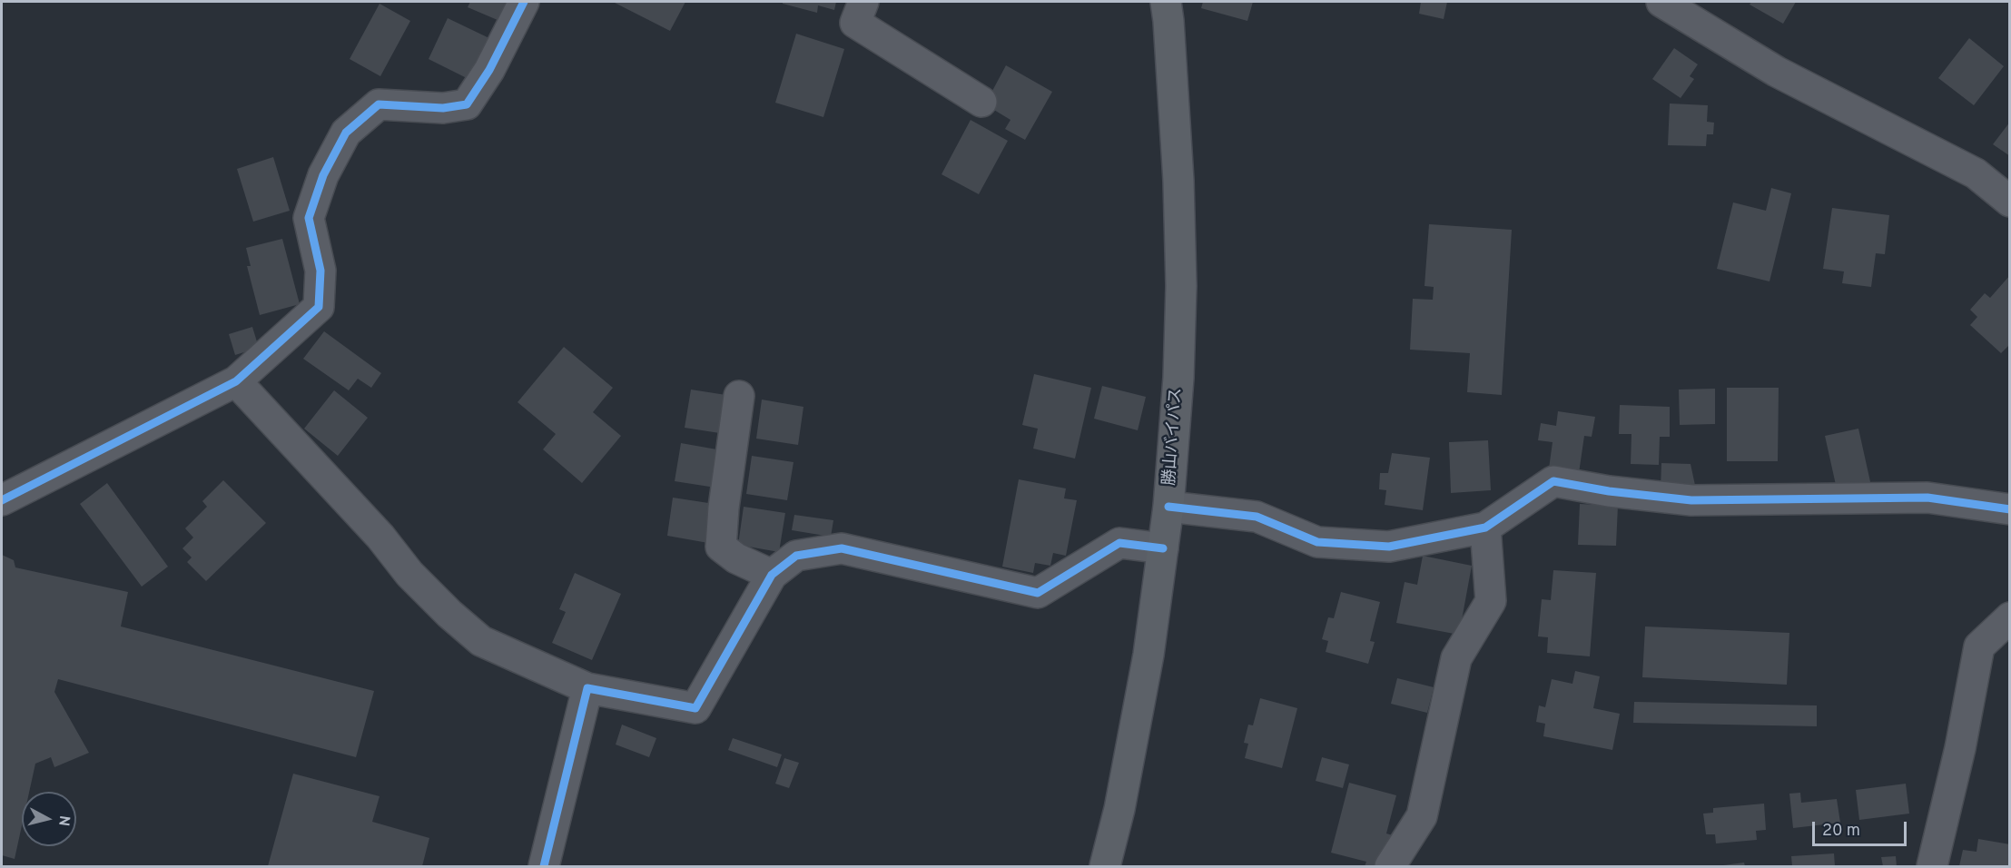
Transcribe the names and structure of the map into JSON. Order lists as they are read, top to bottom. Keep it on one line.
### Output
{"streets":{"main road":["勝山バイパス"]},"scale_bar":"20 m","north":"right"}
